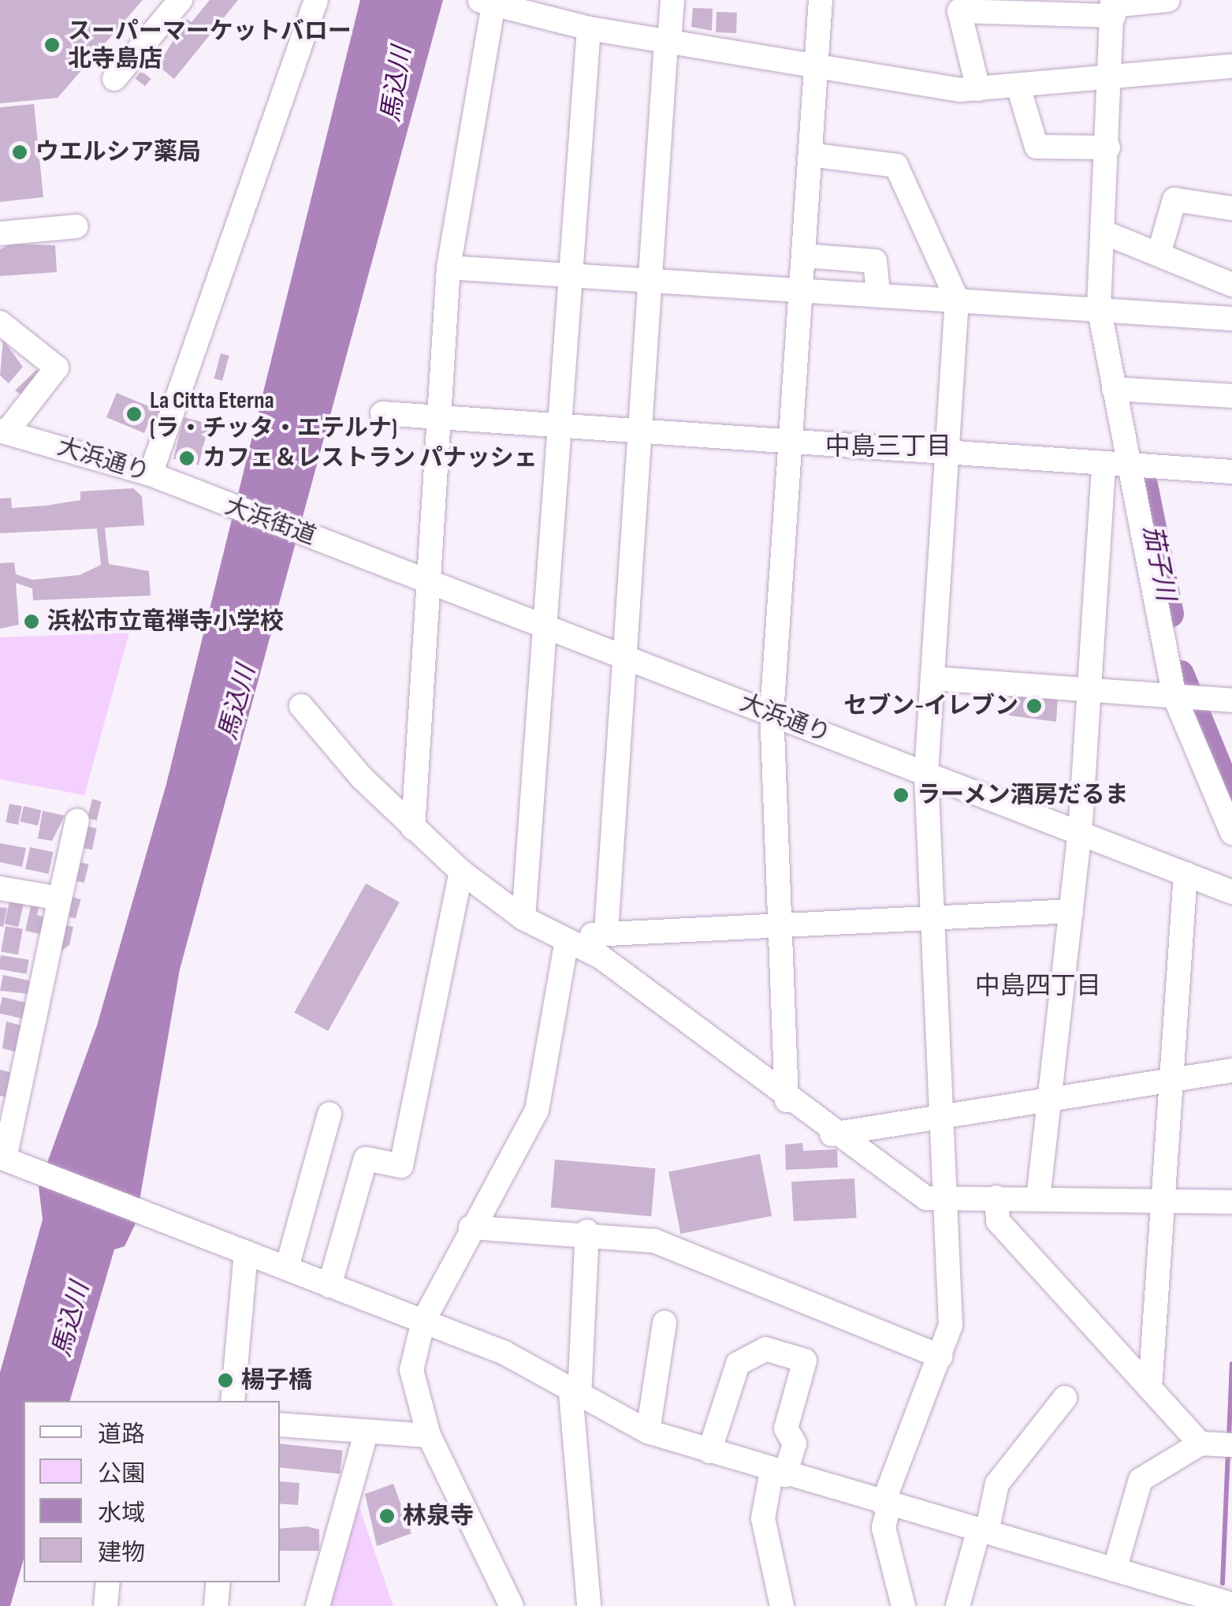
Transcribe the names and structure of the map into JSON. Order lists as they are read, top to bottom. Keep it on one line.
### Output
{"streets":{"street":["大浜通り","大浜街道"]},"crossings":[["大浜通り","大浜街道"]],"districts":["中島三丁目","中島四丁目"],"water":["馬込川","茄子川"],"places":["スーパーマーケットバロー 北寺島店","ウエルシア薬局","La Citta Eterna (ラ・チッタ・エテルナ)","カフェ＆レストラン パナッシェ","浜松市立竜禅寺小学校","セブン-イレブン","ラーメン酒房だるま","楊子橋","林泉寺"],"legend":["道路","公園","水域","建物"]}
